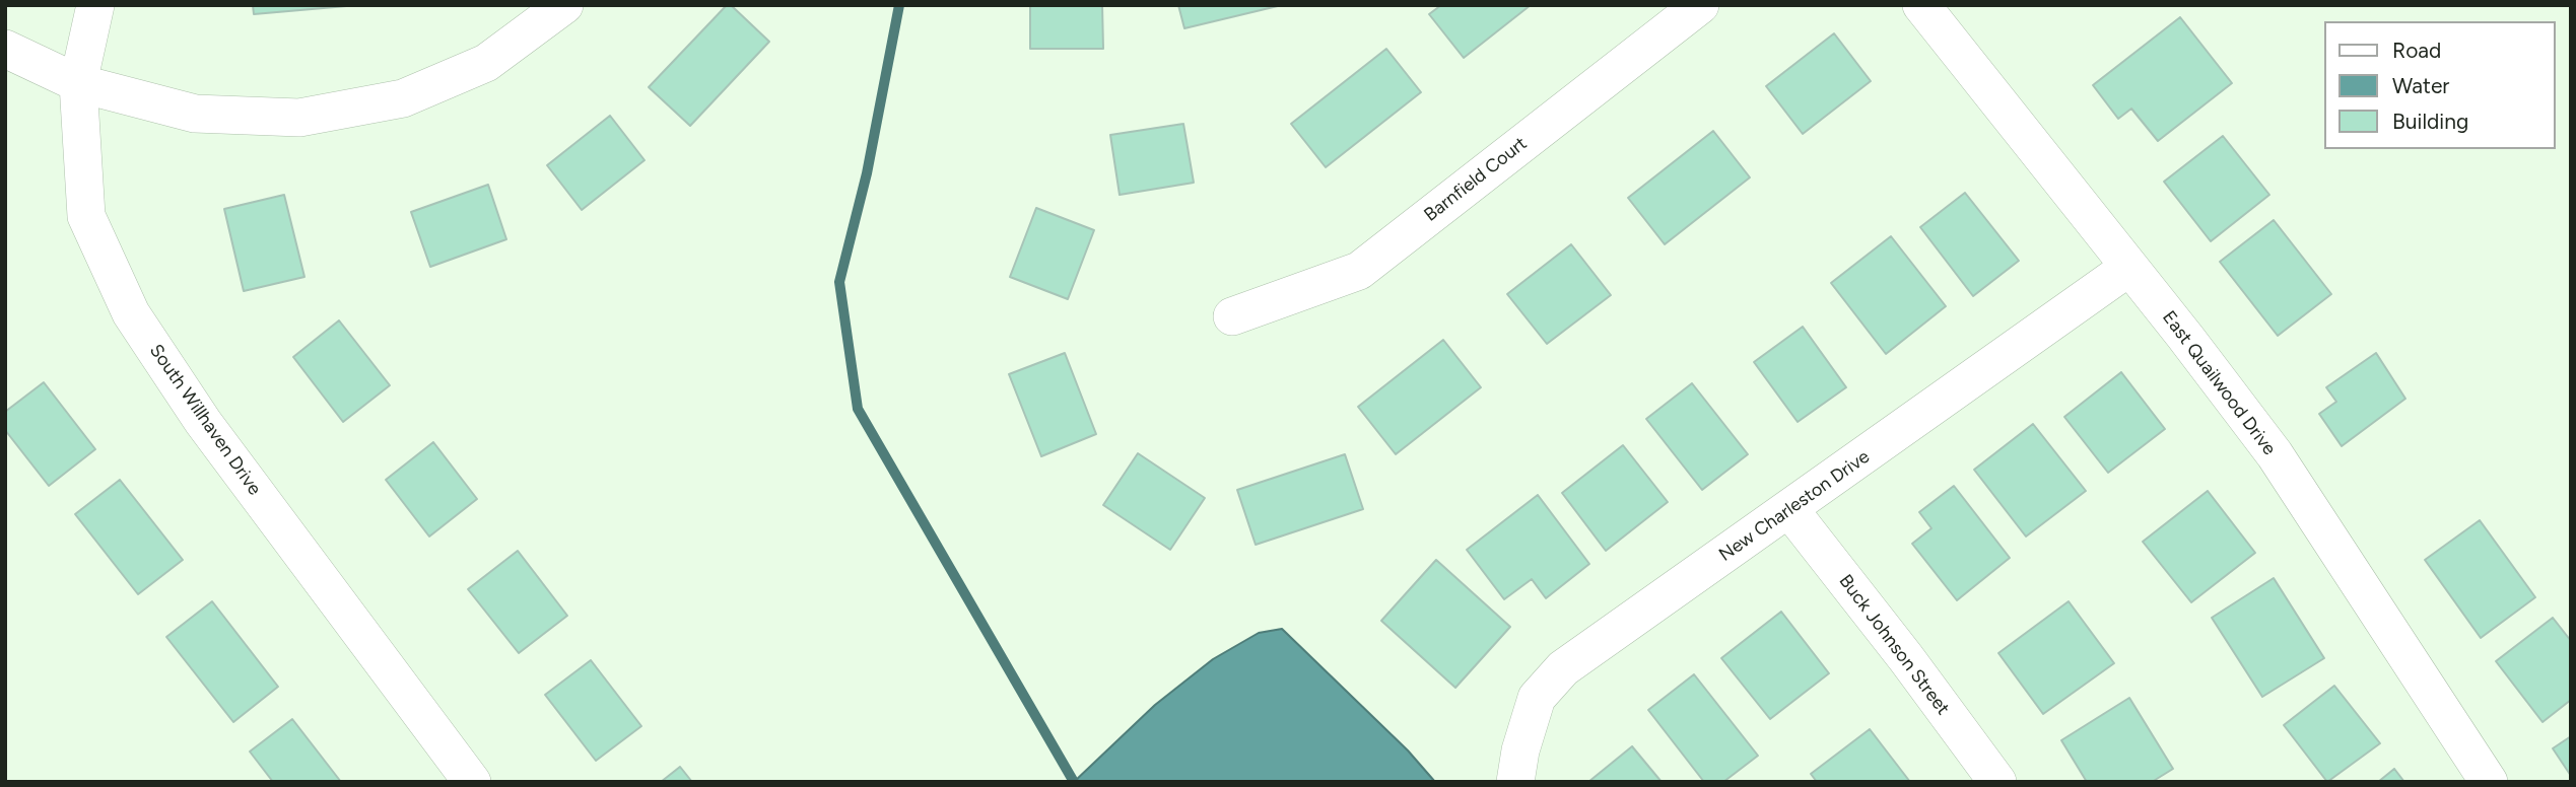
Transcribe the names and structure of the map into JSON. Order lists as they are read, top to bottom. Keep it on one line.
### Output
{"streets":{"street":["Barnfield Court","East Quailwood Drive","South Willhaven Drive","New Charleston Drive","Buck Johnson Street"]},"crossings":[["East Quailwood Drive","New Charleston Drive"],["New Charleston Drive","Buck Johnson Street"]],"legend":["Road","Water","Building"]}
